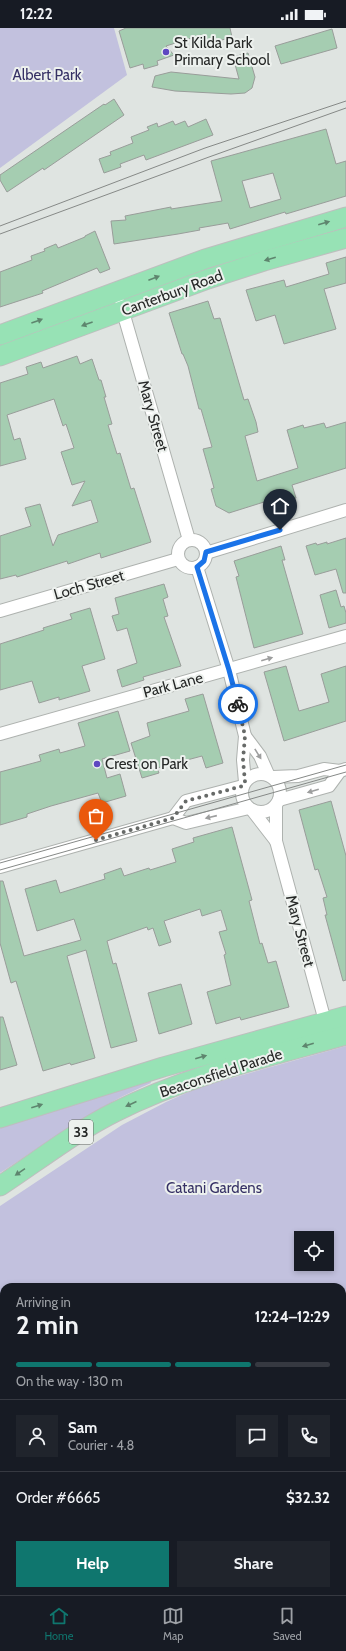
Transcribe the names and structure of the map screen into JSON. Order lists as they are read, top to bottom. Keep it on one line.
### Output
{"streets":{"main road":["Canterbury Road","Beaconsfield Parade","33"],"street":["Mary Street","Loch Street","Park Lane"]},"crossings":[["Canterbury Road","Mary Street"],["Mary Street","Loch Street"],["Mary Street","Beaconsfield Parade"]],"parks":["Albert Park","Catani Gardens"],"places":["St Kilda Park Primary School","Crest on Park"],"page":{"status":"12:22","heading":["2 min","Arriving in","12:24–12:29"],"panel":["Sam","Courier · 4.8","Order #6665","$32.32"],"bar":"On the way · 130 m","buttons":["Help","Share"],"tabs":["Home","Map","Saved"]}}
